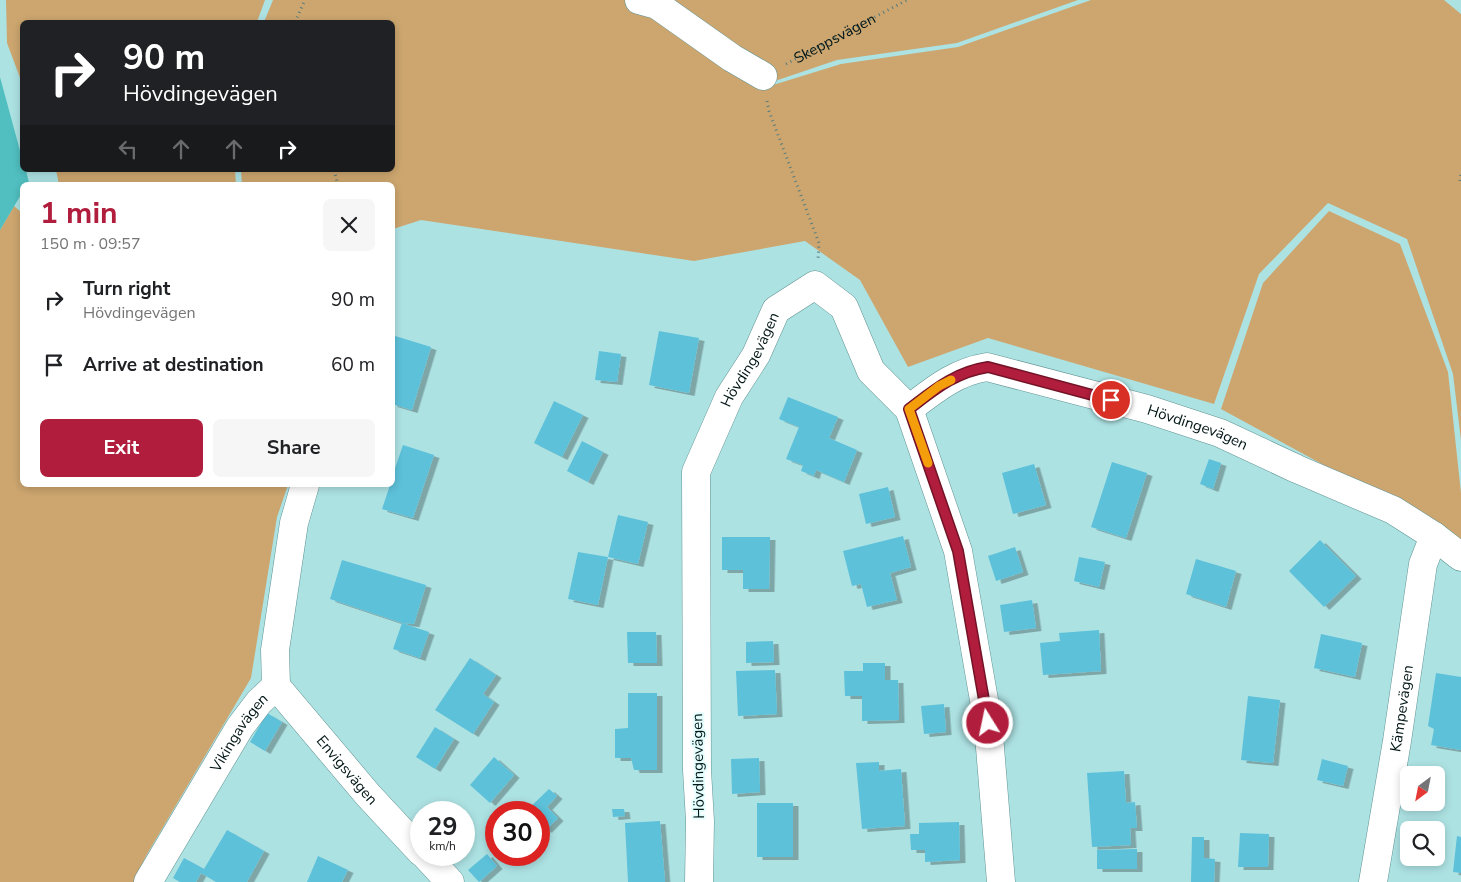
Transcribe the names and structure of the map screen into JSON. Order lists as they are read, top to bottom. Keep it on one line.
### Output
{"streets":{"street":["Hövdingevägen","Kämpevägen","Vikingavägen","Envigsvägen"],"path":["Skeppsvägen"]},"crossings":[["Hövdingevägen","Kämpevägen"],["Vikingavägen","Envigsvägen"]],"north":"bottom left","page":{"turn":["90 m","Hövdingevägen"],"heading":["1 min","150 m · 09:57"],"list":[{"name":"Turn right","note":"Hövdingevägen","value":"90 m"},{"name":"Arrive at destination","value":"60 m"}],"buttons":["Exit","Share"],"speed":"29 km/h","limit":"30"}}
